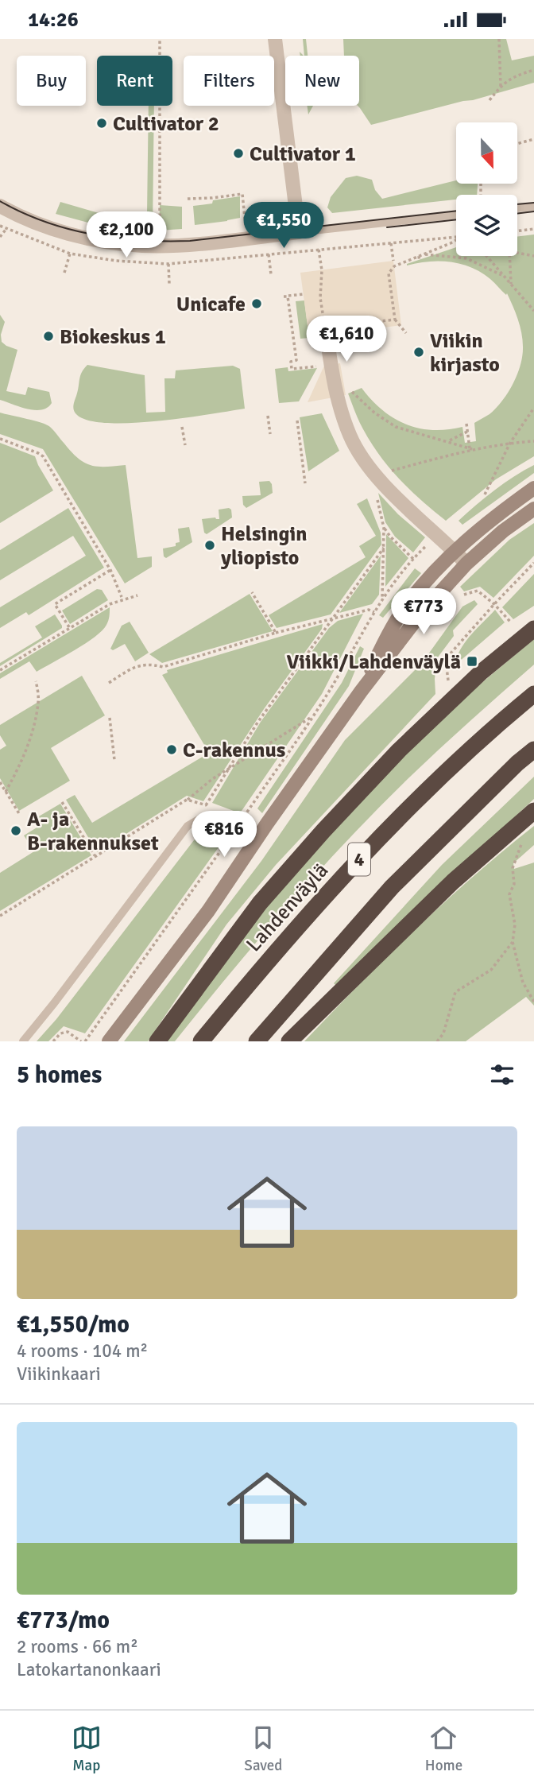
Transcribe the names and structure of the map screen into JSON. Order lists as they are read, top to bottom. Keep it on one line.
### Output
{"streets":{"highway":["4","Lahdenväylä"]},"places":{"other":["Cultivator 2","Cultivator 1","Unicafe","Biokeskus 1","Viikin kirjasto","Helsingin yliopisto","C-rakennus","A- ja B-rakennukset"],"transit":["Viikki/Lahdenväylä"]},"north":"bottom","page":{"status":"14:26","chip":["Buy","Rent","Filters","New"],"price":["€1,550","€2,100","€1,610","€773","€816"],"heading":"5 homes","list":[{"name":"€1,550/mo","note":"4 rooms · 104 m² · Viikinkaari"},{"name":"€773/mo","note":"2 rooms · 66 m² · Latokartanonkaari"}],"tabs":["Map","Saved","Home"]}}
